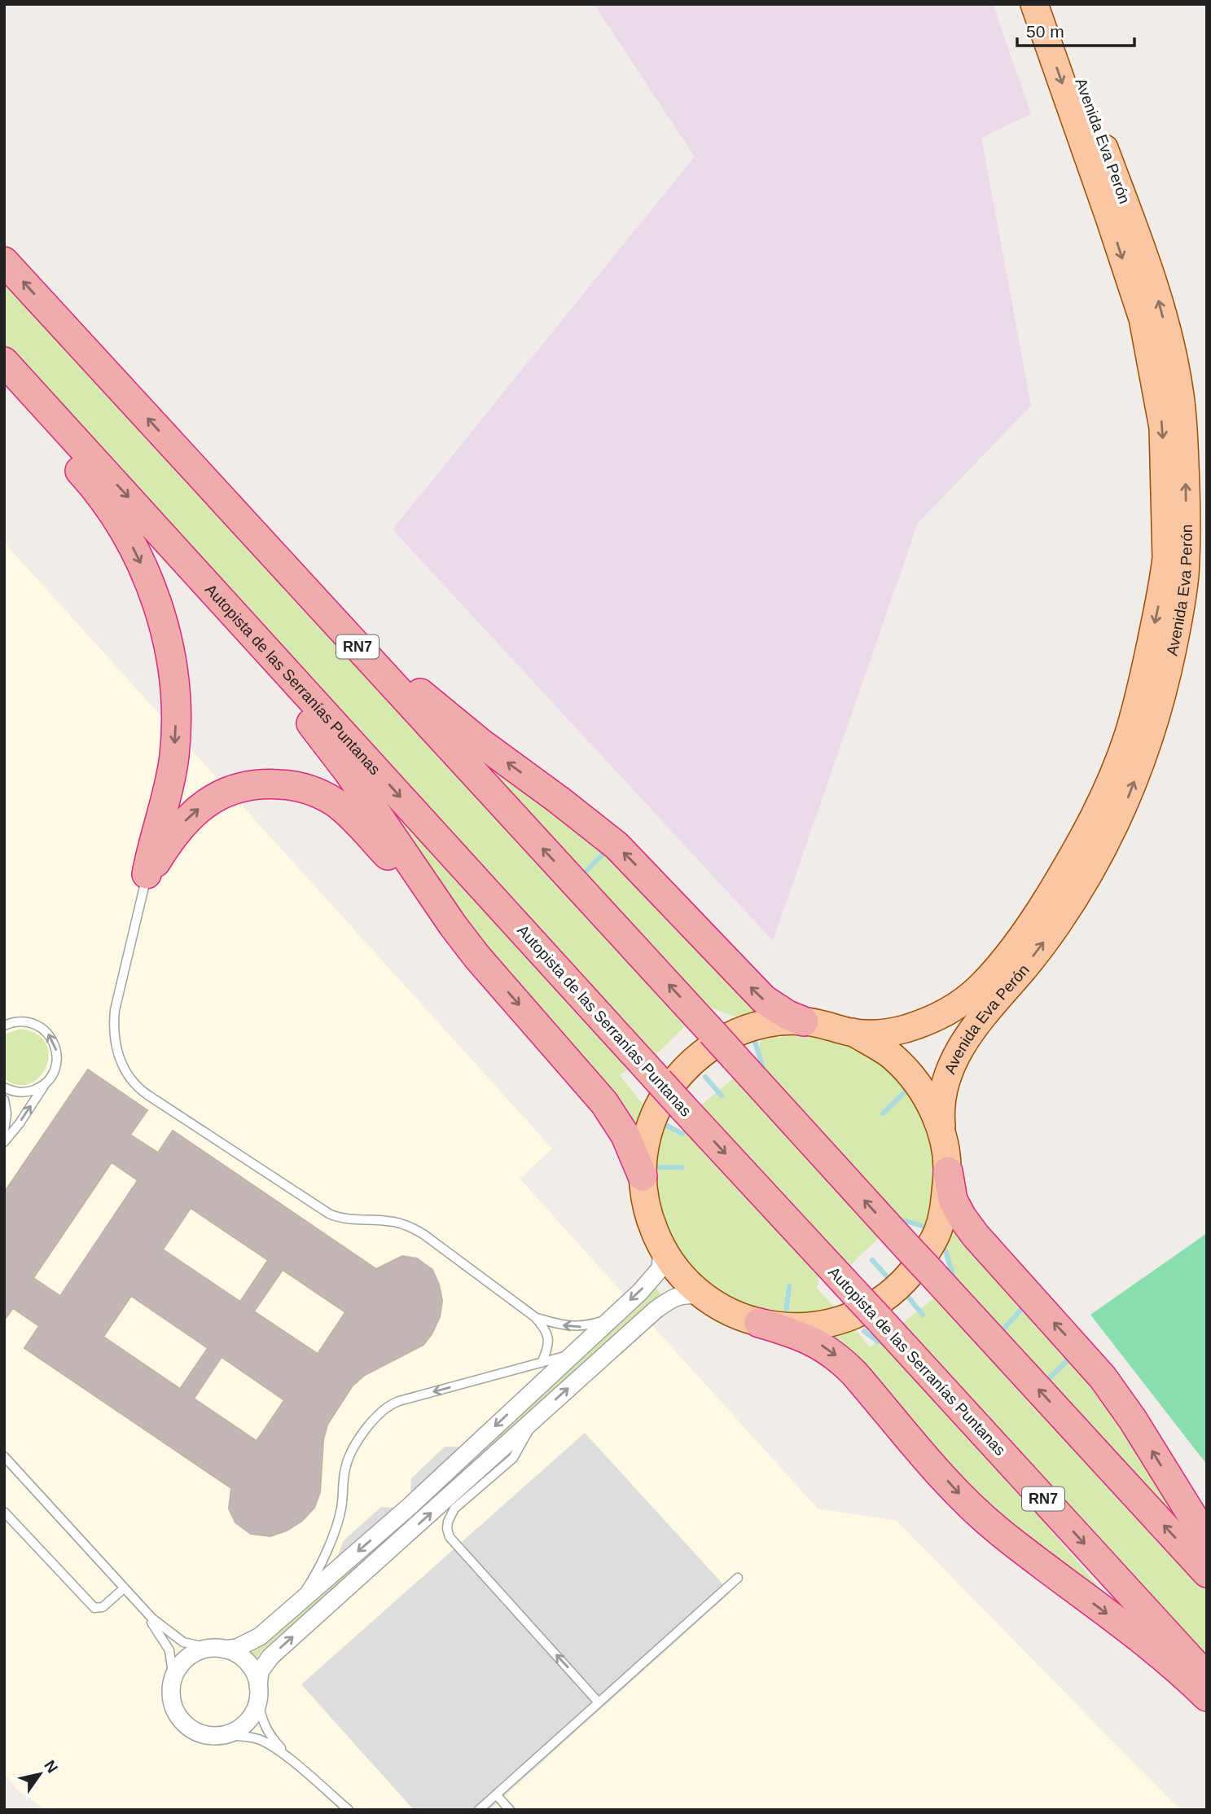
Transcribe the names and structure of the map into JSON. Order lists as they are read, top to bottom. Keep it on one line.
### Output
{"streets":{"highway":["RN7","Autopista de las Serranías Puntanas"],"main road":["Avenida Eva Perón"]},"scale_bar":"50 m","north":"top right"}
